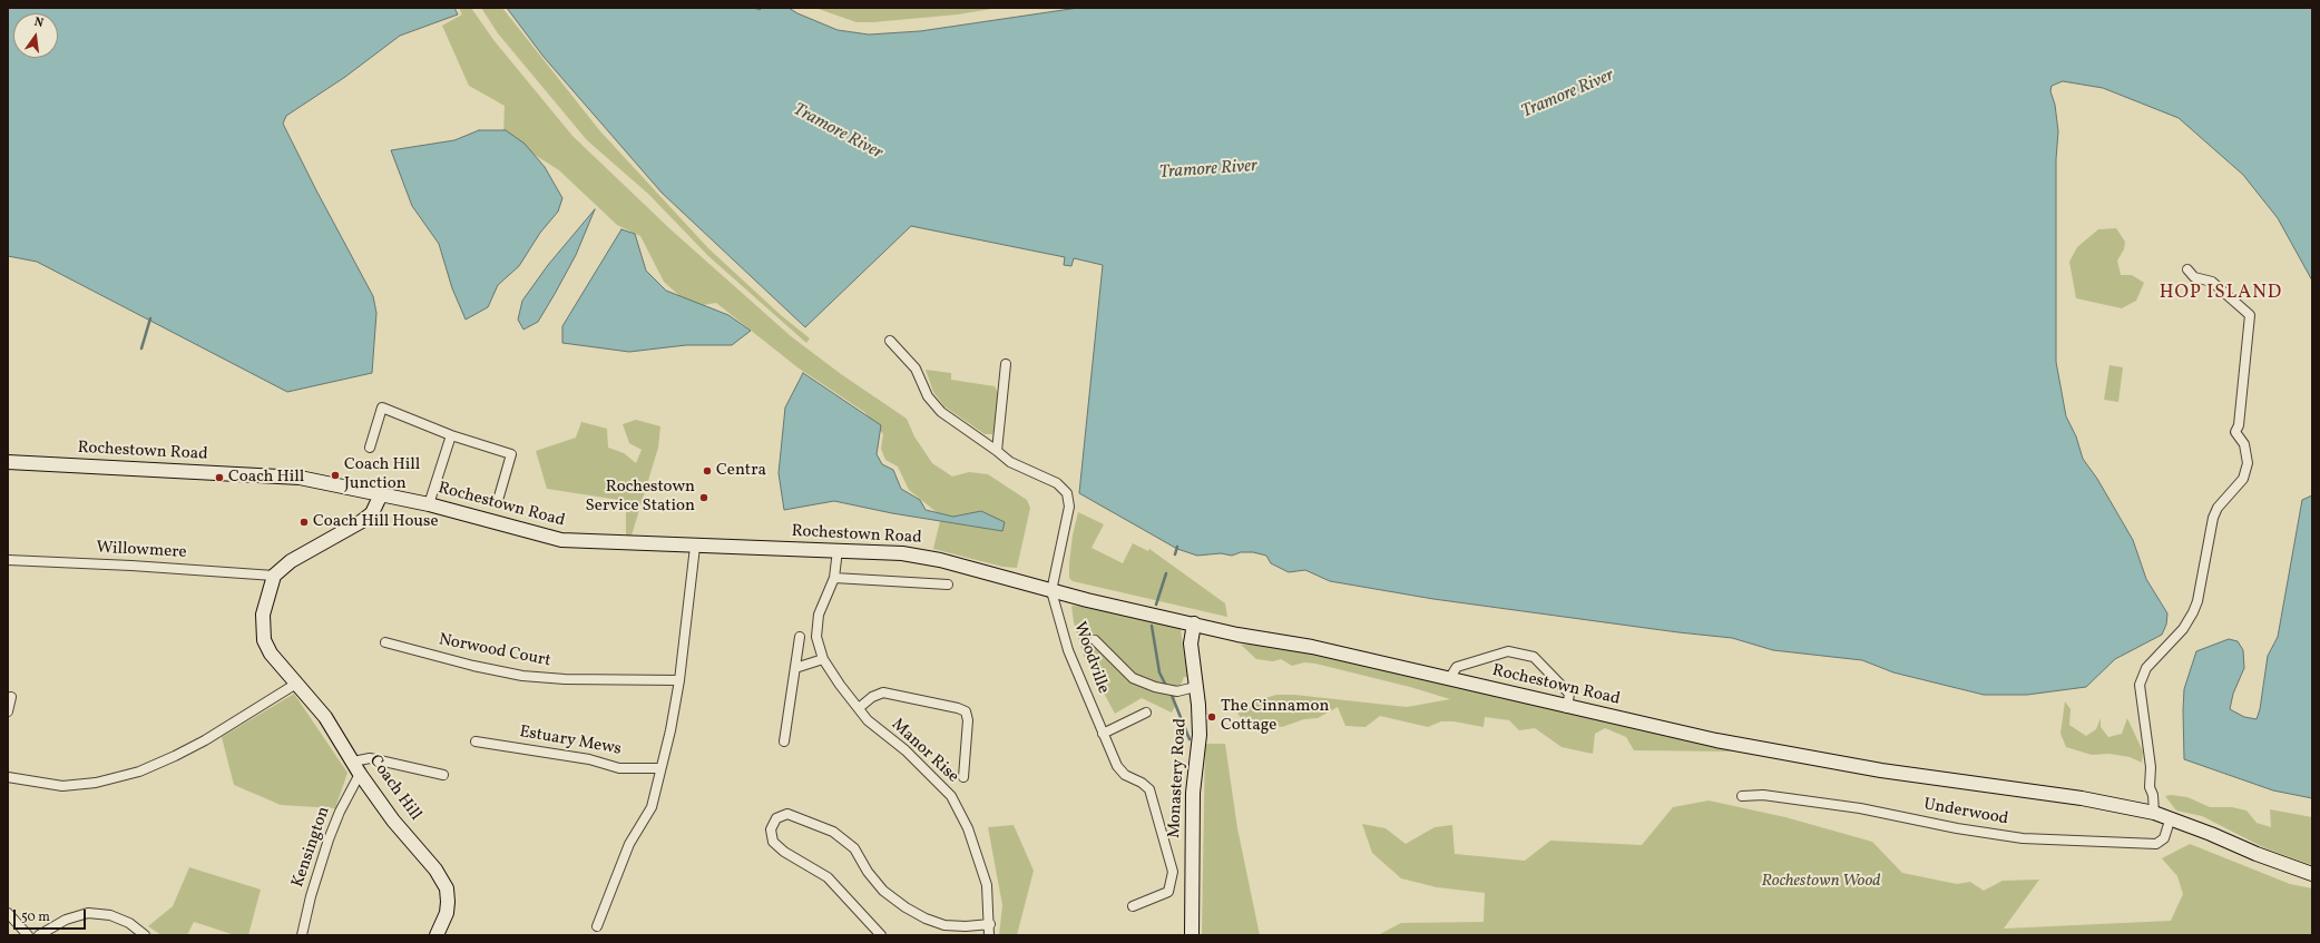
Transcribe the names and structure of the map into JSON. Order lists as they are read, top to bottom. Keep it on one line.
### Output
{"streets":{"main road":["Rochestown Road","Monastery Road","Coach Hill"],"street":["Willowmere","Norwood Court","Woodville","Estuary Mews","Manor Rise","Underwood","Kensington"]},"crossings":[["Rochestown Road","Woodville"],["Rochestown Road","Manor Rise"],["Rochestown Road","Monastery Road"],["Rochestown Road","Underwood"],["Willowmere","Coach Hill"],["Coach Hill","Kensington"]],"districts":["HOP ISLAND"],"water":["Tramore River"],"parks":["Rochestown Wood"],"places":["Centra","Coach Hill Junction","Coach Hill","Rochestown Service Station","Coach Hill House","The Cinnamon Cottage"],"scale_bar":"50 m","north":"top"}
